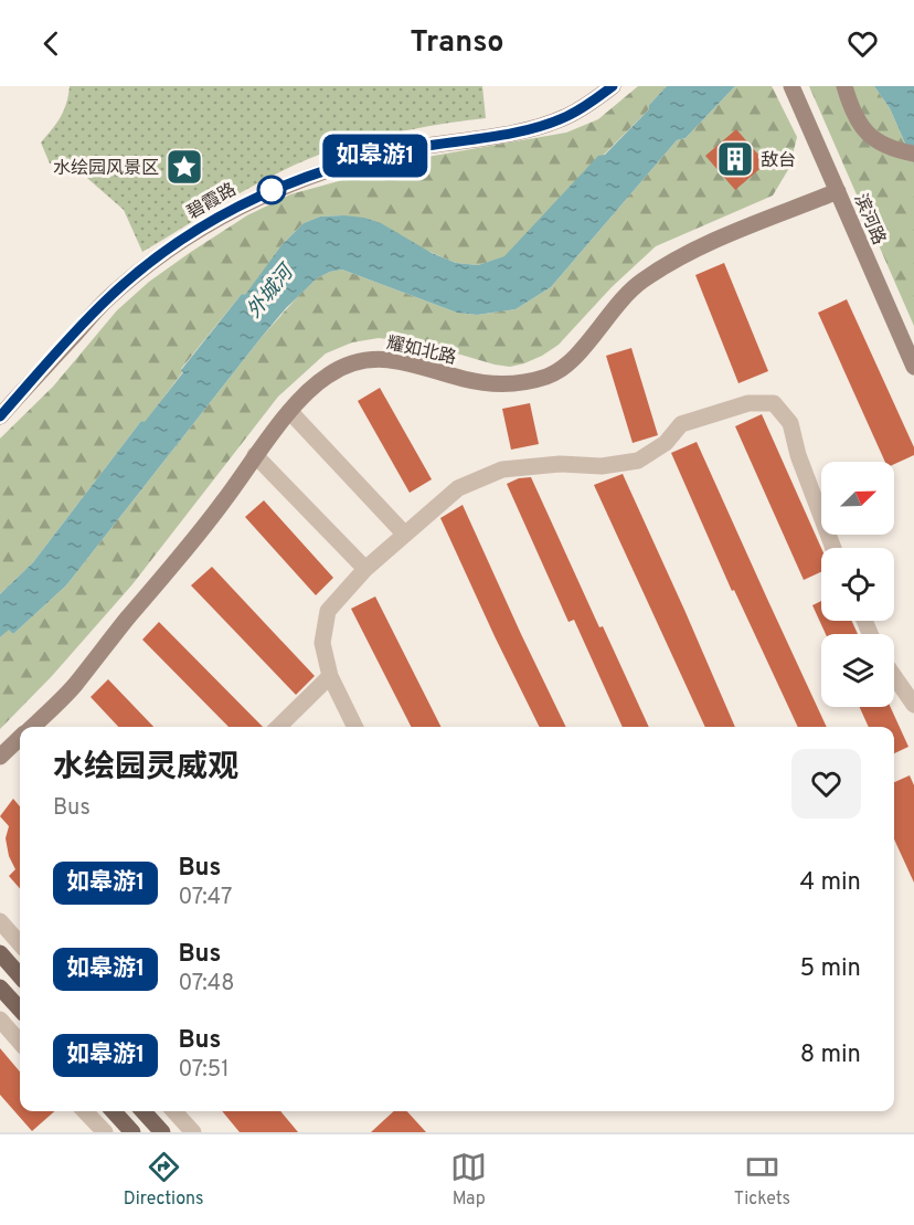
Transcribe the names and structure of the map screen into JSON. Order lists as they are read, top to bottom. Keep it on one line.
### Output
{"streets":{"street":["碧霞路","滨河路","耀如北路"]},"crossings":[["滨河路","耀如北路"]],"water":["外城河"],"places":{"building":["敌台"],"place":["水绘园风景区"]},"lines":["bus line 如皋游1"],"north":"top right","page":{"header":"Transo","on_map":"如皋游1","heading":["水绘园灵威观","Bus"],"list":[{"mark":"如皋游1","name":"Bus","note":"07:47","value":"4 min"},{"mark":"如皋游1","name":"Bus","note":"07:48","value":"5 min"},{"mark":"如皋游1","name":"Bus","note":"07:51","value":"8 min"}],"tabs":["Directions","Map","Tickets"]}}
